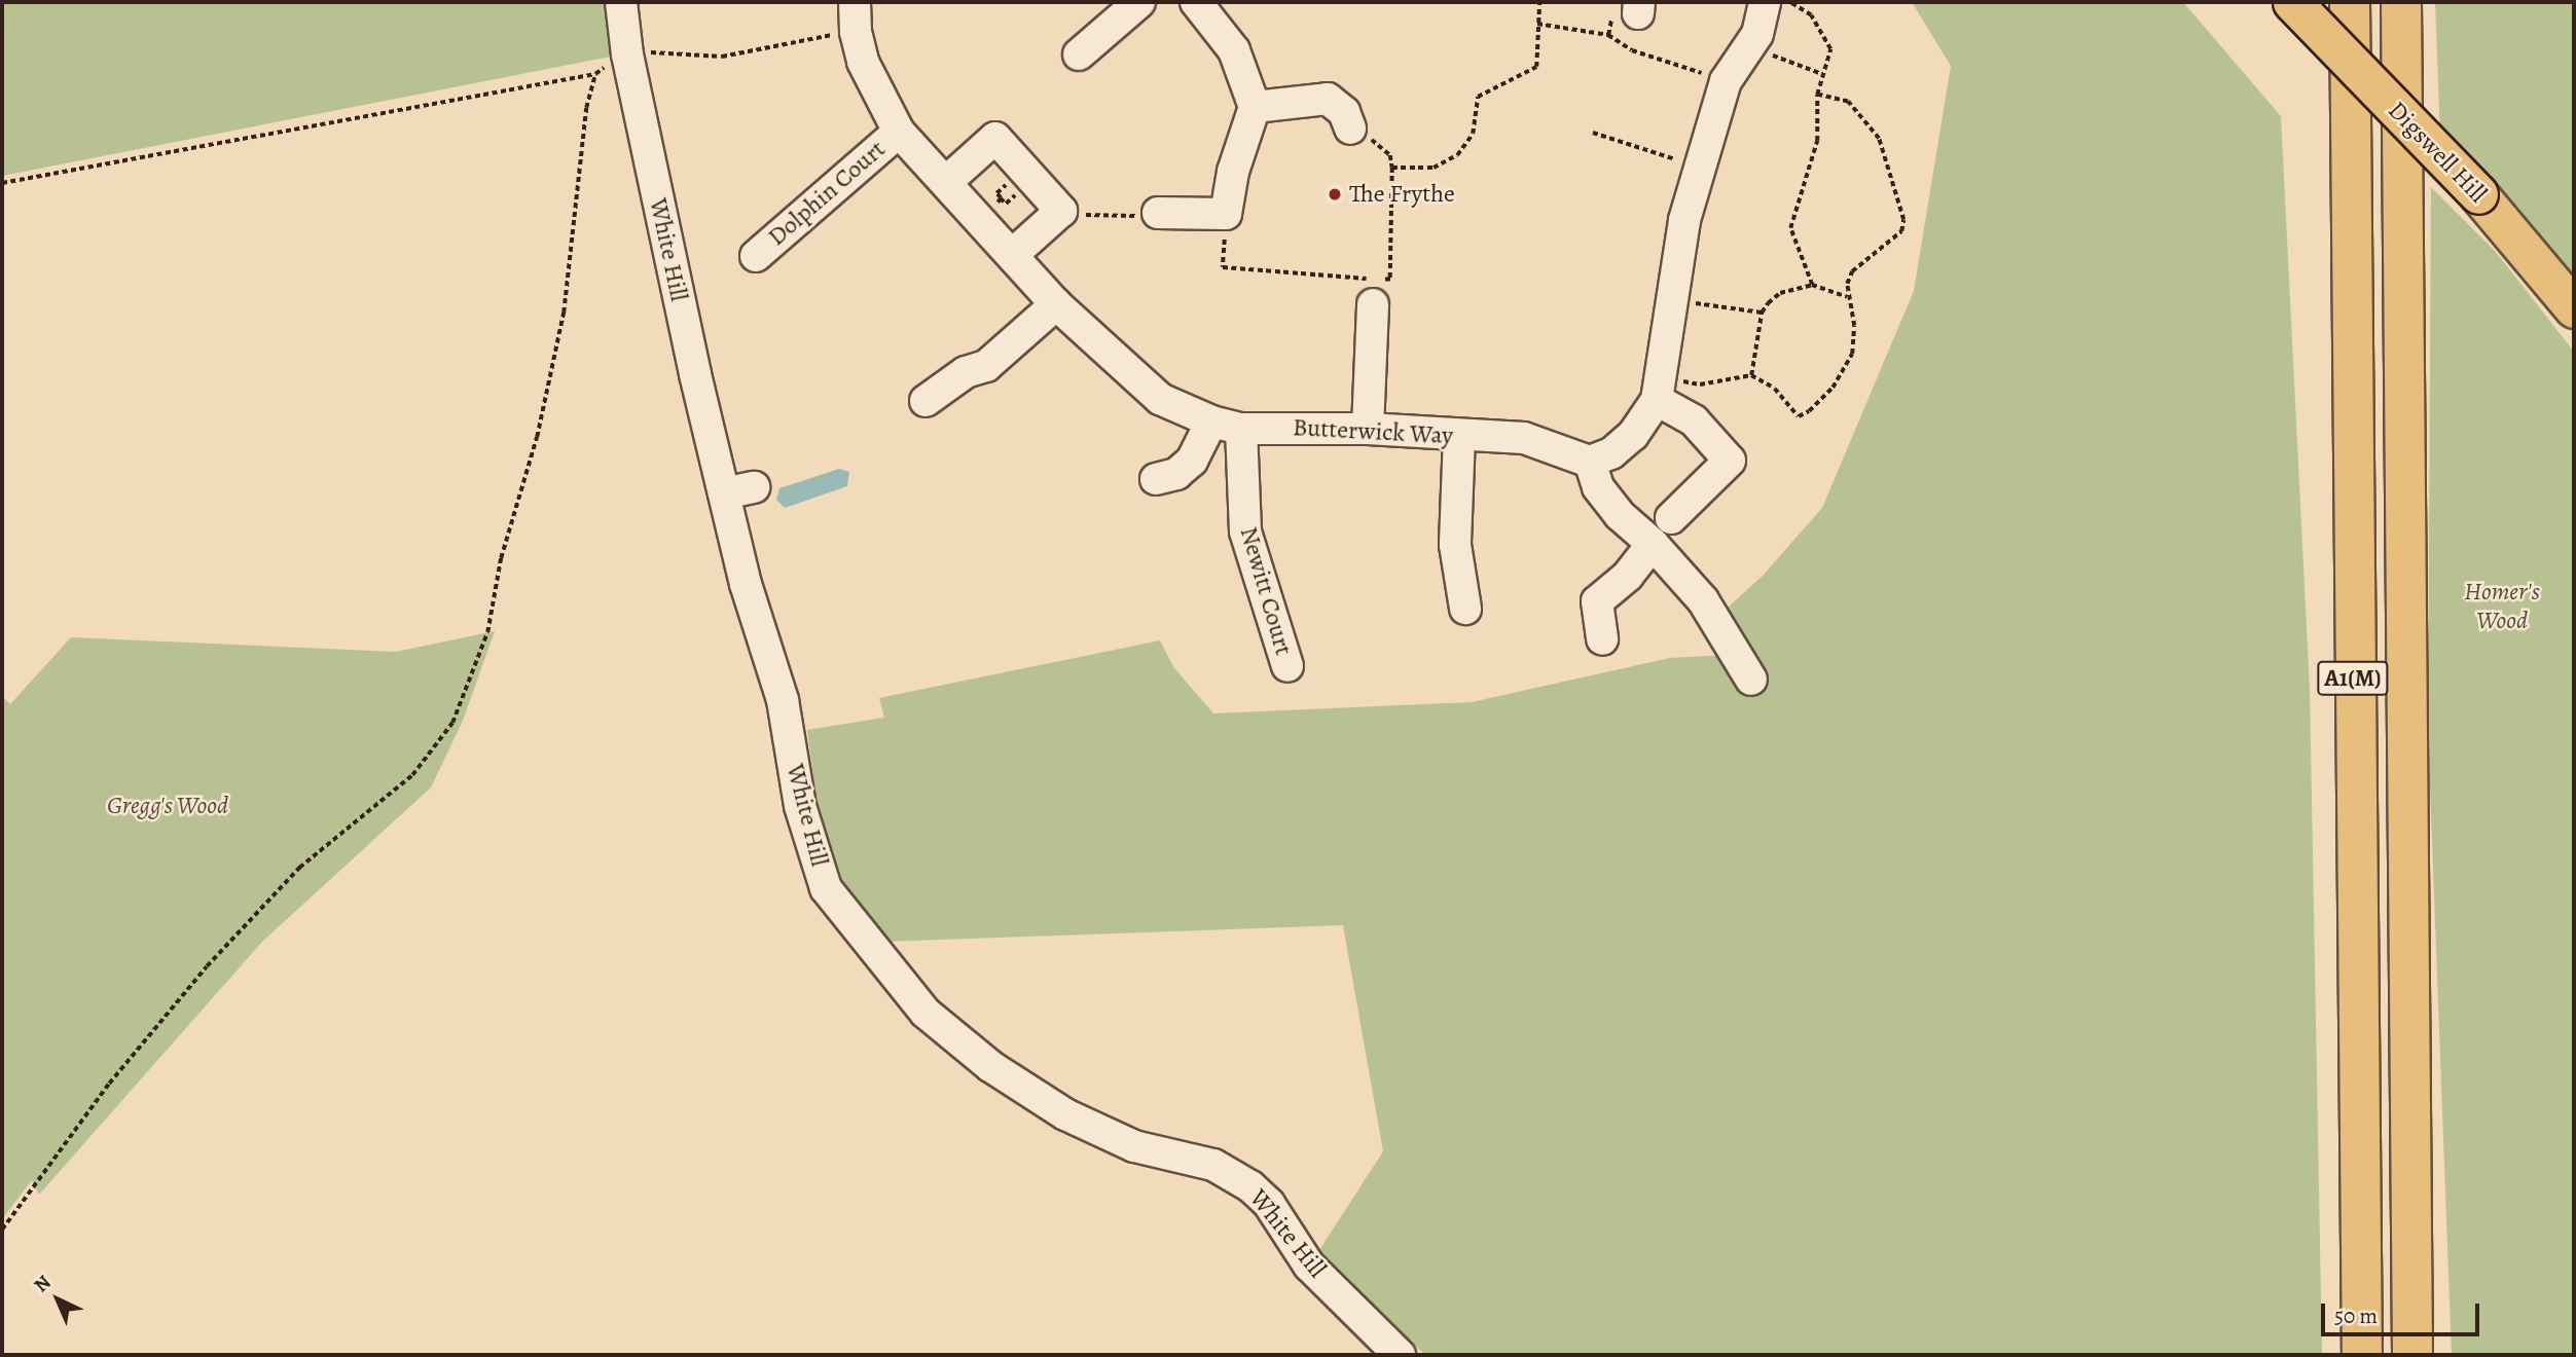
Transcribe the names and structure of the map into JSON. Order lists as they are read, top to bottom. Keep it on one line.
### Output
{"streets":{"highway":["A1(M)"],"main road":["Digswell Hill"],"street":["Dolphin Court","White Hill","Butterwick Way","Newitt Court"]},"crossings":[["Dolphin Court","Butterwick Way"],["Butterwick Way","Newitt Court"]],"parks":["Homer's Wood","Gregg's Wood"],"places":["The Frythe"],"scale_bar":"50 m","north":"top left"}
